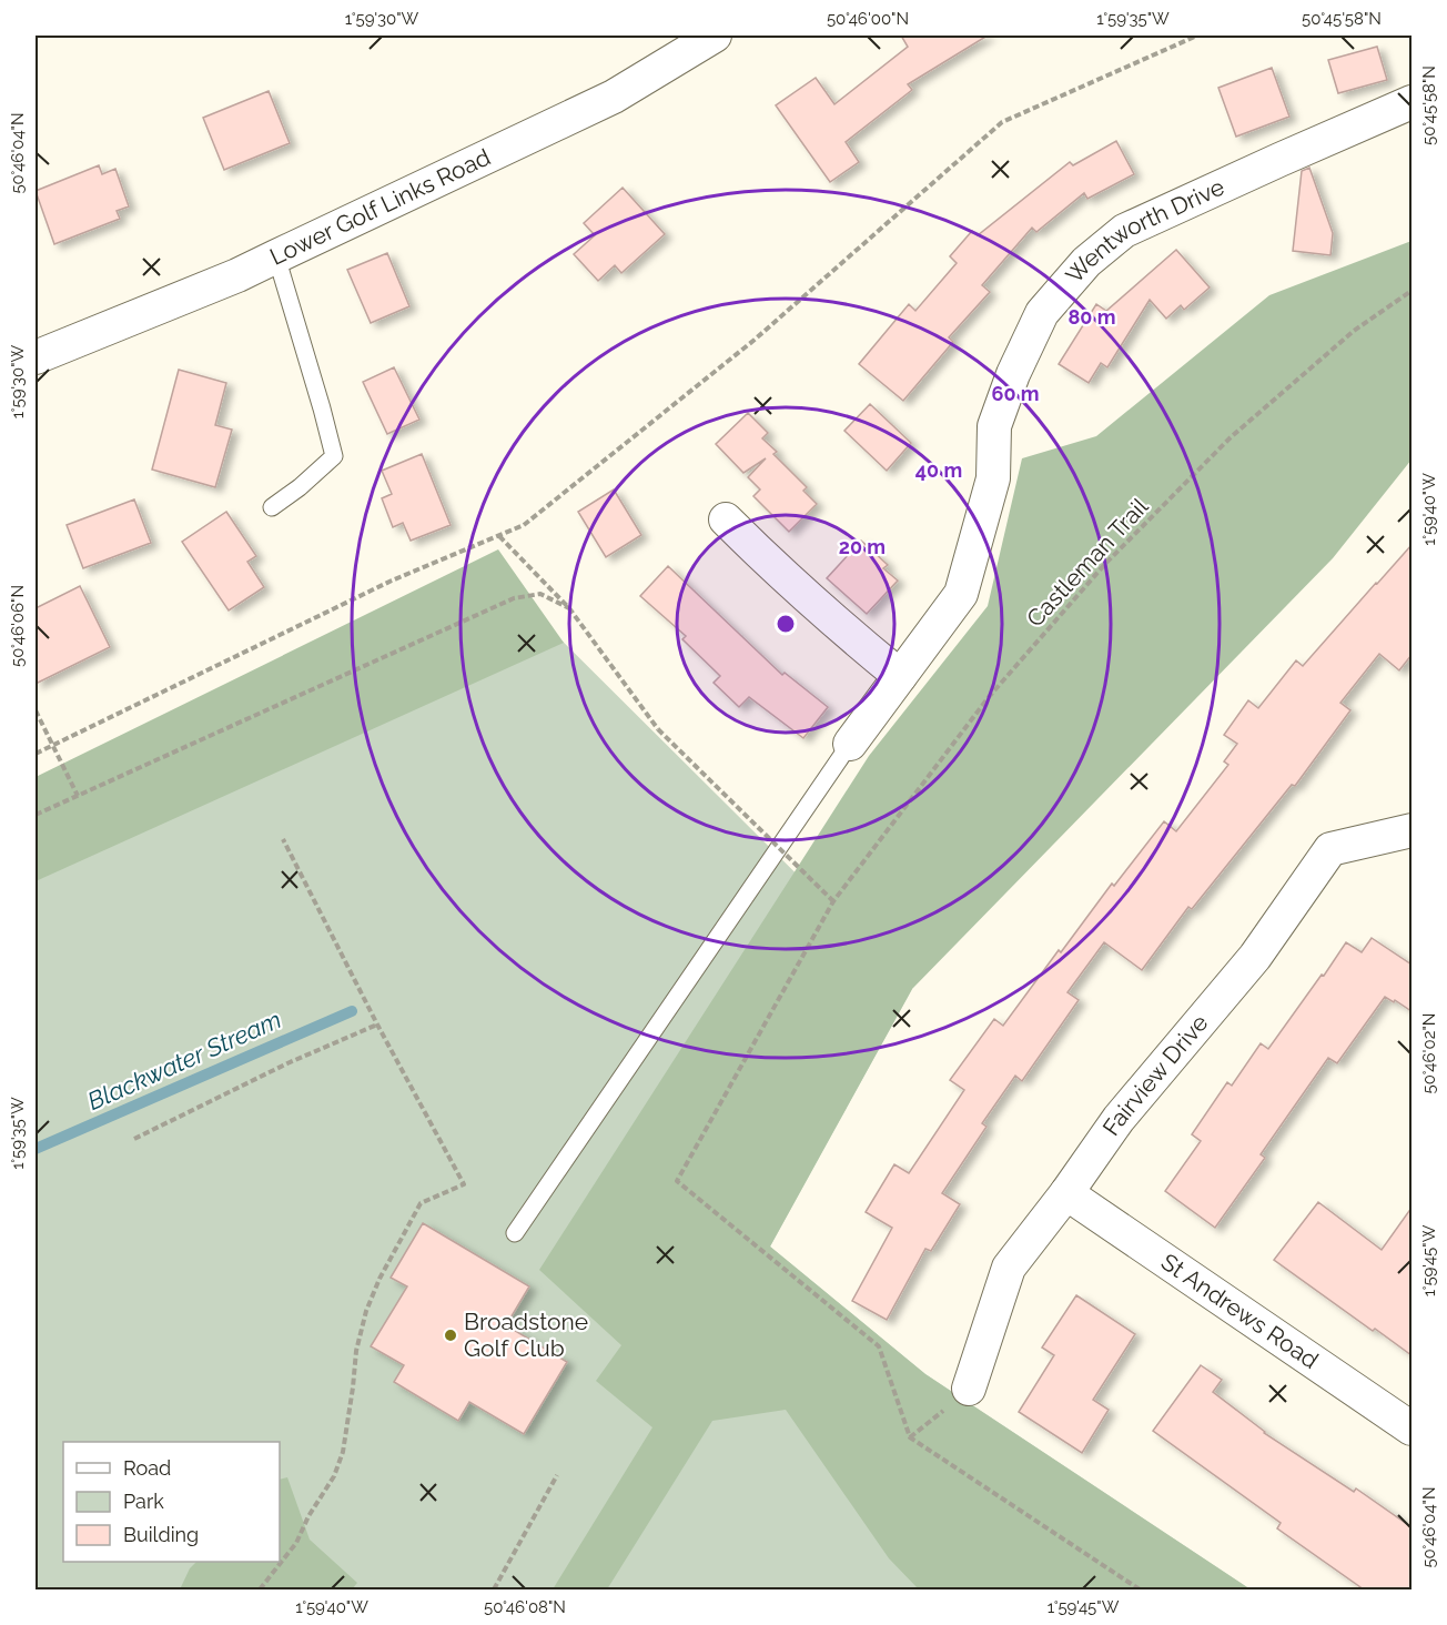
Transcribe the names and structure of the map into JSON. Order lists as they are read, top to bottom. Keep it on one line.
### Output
{"streets":{"street":["Lower Golf Links Road","Wentworth Drive","Fairview Drive","St Andrews Road"],"path":["Castleman Trail"]},"crossings":[["Fairview Drive","St Andrews Road"]],"water":["Blackwater Stream"],"places":["Broadstone Golf Club"],"legend":["Road","Park","Building"],"coordinates":["1°59'30\"W","50°46'00\"N","1°59'35\"W","50°45'58\"N","50°46'04\"N","1°59'40\"W","50°46'06\"N","50°46'02\"N","1°59'45\"W","50°46'08\"N"],"rings":["80 m","60 m","40 m","20 m"]}
